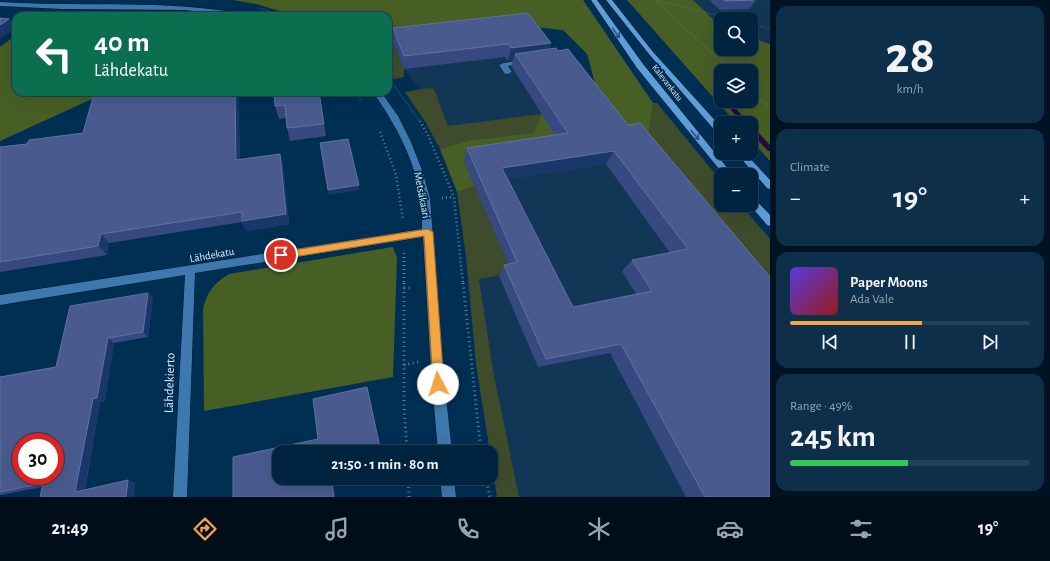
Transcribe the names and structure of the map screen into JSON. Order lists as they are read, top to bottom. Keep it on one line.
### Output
{"streets":{"main road":["Kalevankatu"],"street":["Metsäkaari","Lähdekatu","Lähdekierto"]},"crossings":[["Metsäkaari","Lähdekatu"],["Lähdekatu","Lähdekierto"]],"page":{"tile":[["28","km/h"],"Climate",["Range · 49%","245 km"]],"map_buttons":["+","−"],"turn":["40 m","Lähdekatu"],"heat":["−","19°","+"],"song":["Paper Moons","Ada Vale"],"limit":"30","trip":"21:50 · 1 min · 80 m","tabs":["21:49","19°"]}}
